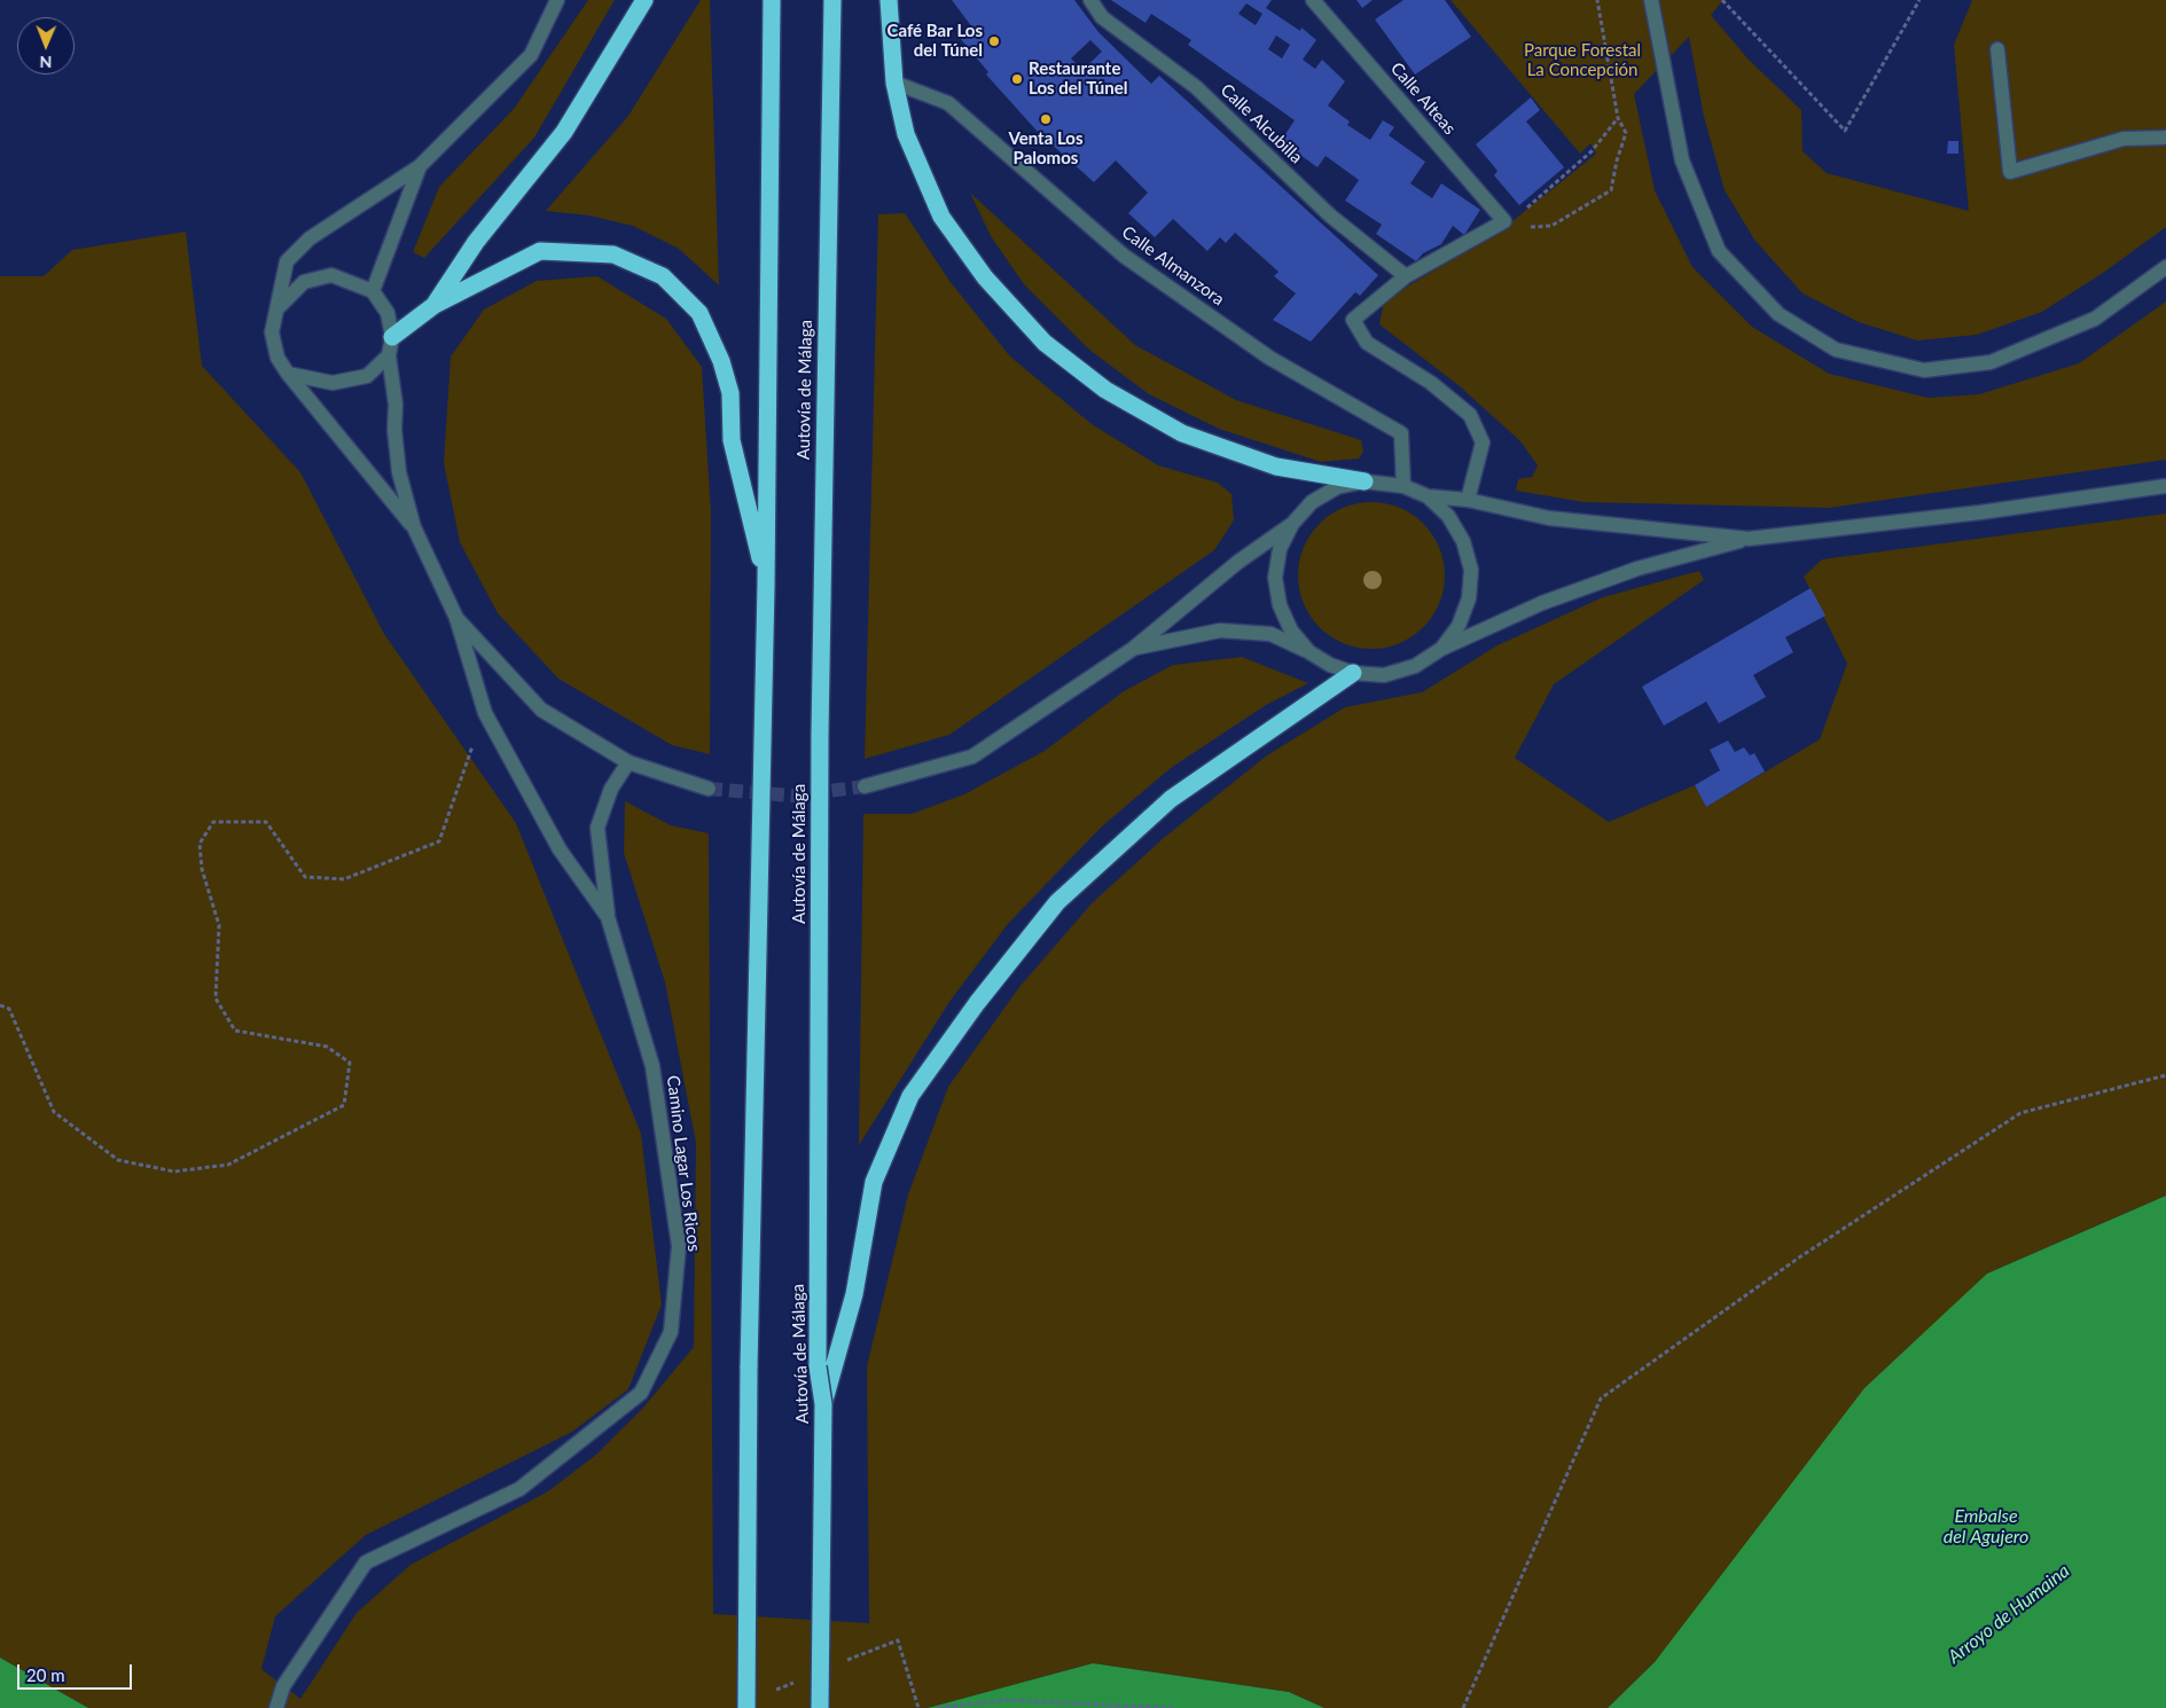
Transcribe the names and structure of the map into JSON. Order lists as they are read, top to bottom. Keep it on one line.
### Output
{"streets":{"highway":["Autovía de Málaga"],"street":["Calle Alteas","Calle Alcubilla","Calle Almanzora","Camino Lagar Los Ricos"]},"water":["Embalse del Agujero","Arroyo de Humaina"],"parks":["Parque Forestal La Concepción"],"places":["Café Bar Los del Túnel","Restaurante Los del Túnel","Venta Los Palomos"],"scale_bar":"20 m","north":"bottom"}
